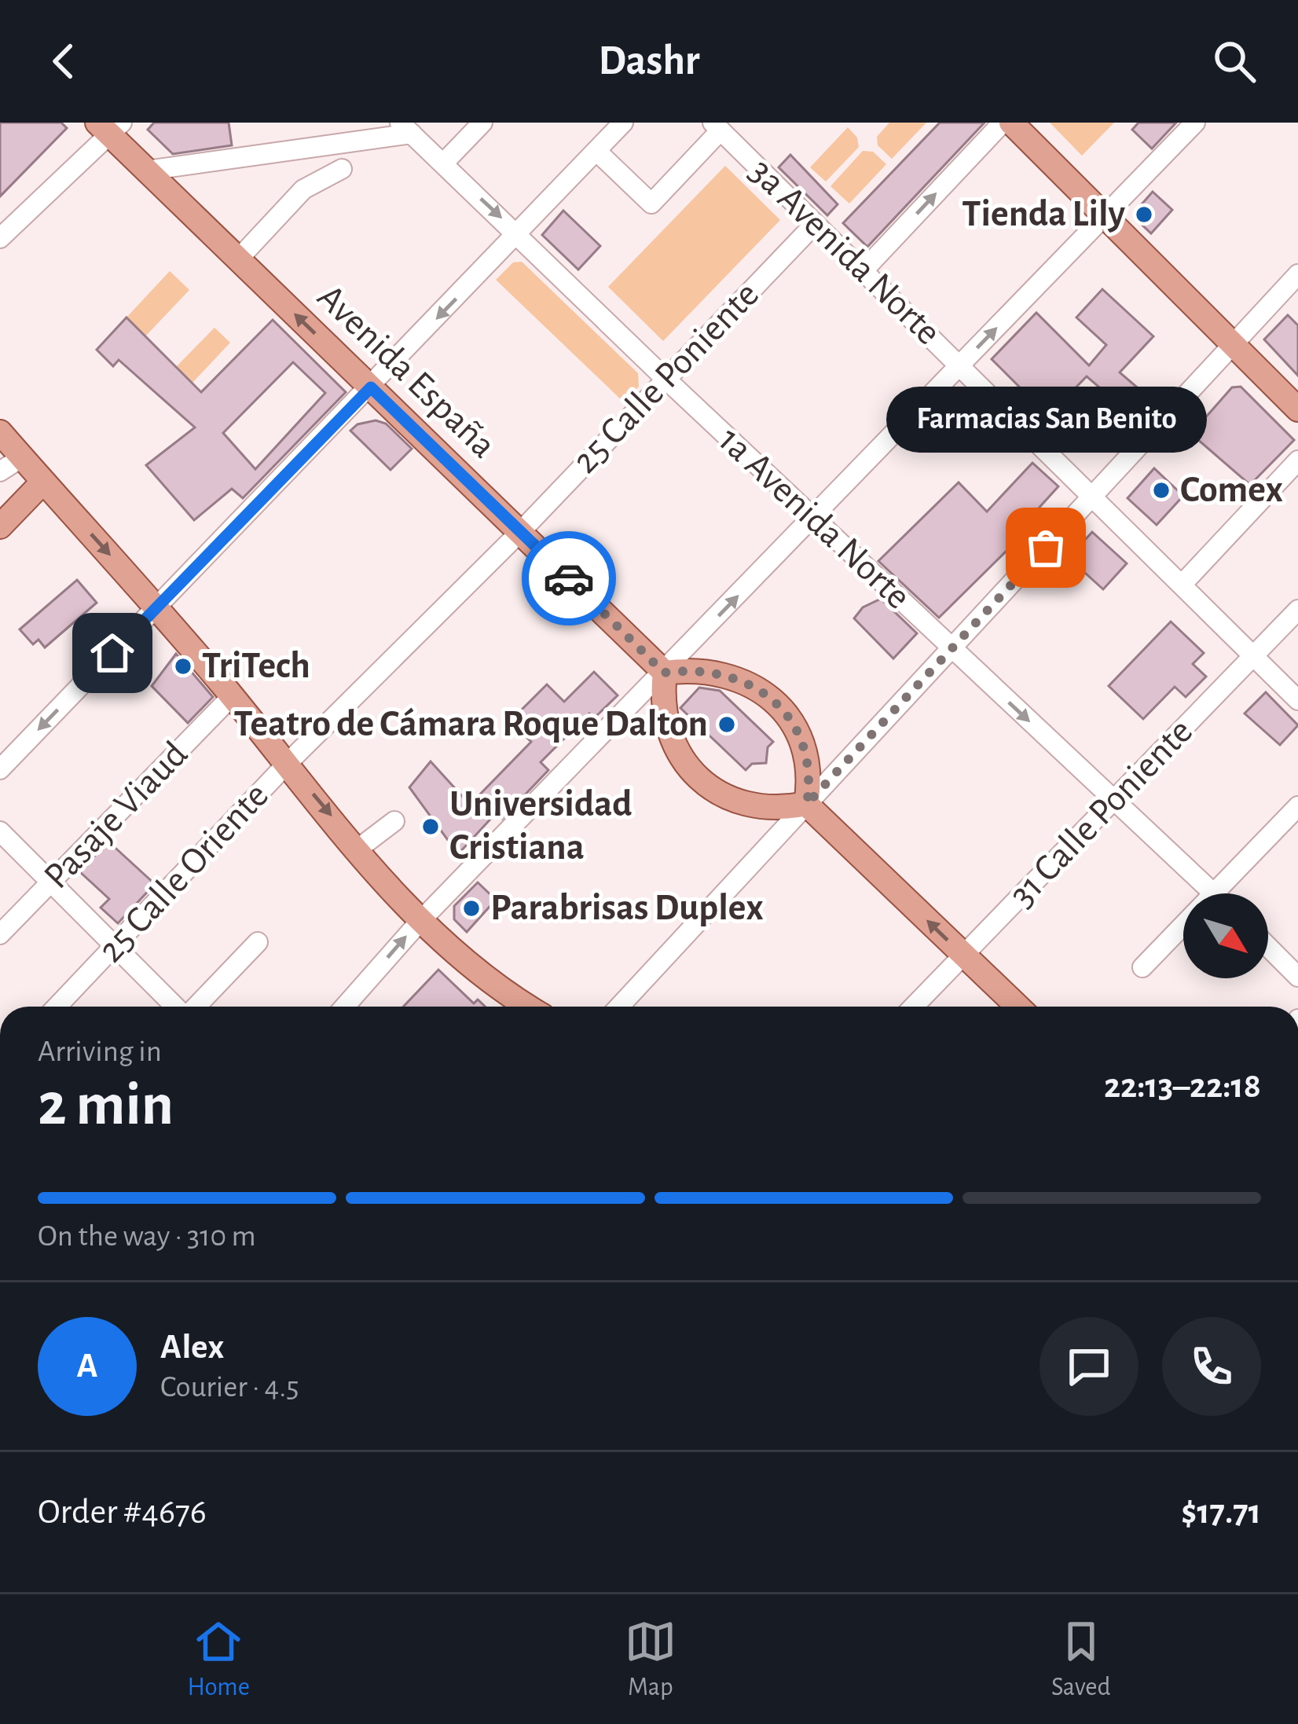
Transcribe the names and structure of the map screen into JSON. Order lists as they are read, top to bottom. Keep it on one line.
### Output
{"streets":{"main road":["Avenida España"],"street":["3a Avenida Norte","25 Calle Poniente","1a Avenida Norte","31 Calle Poniente","Pasaje Viaud","25 Calle Oriente"]},"crossings":[["3a Avenida Norte","25 Calle Poniente"],["3a Avenida Norte","31 Calle Poniente"],["Avenida España","25 Calle Poniente"],["Avenida España","25 Calle Oriente"],["25 Calle Poniente","1a Avenida Norte"],["25 Calle Poniente","25 Calle Oriente"],["1a Avenida Norte","31 Calle Poniente"]],"places":["Tienda Lily","Comex","Farmacias San Benito","TriTech","Teatro de Cámara Roque Dalton","Universidad Cristiana","Parabrisas Duplex"],"north":"bottom right","page":{"header":"Dashr","bubble":"Farmacias San Benito","heading":["2 min","Arriving in","22:13–22:18"],"panel":["Alex","Courier · 4.5","Order #4676","$17.71"],"bar":"On the way · 310 m","round":"A","tabs":["Home","Map","Saved"]}}
